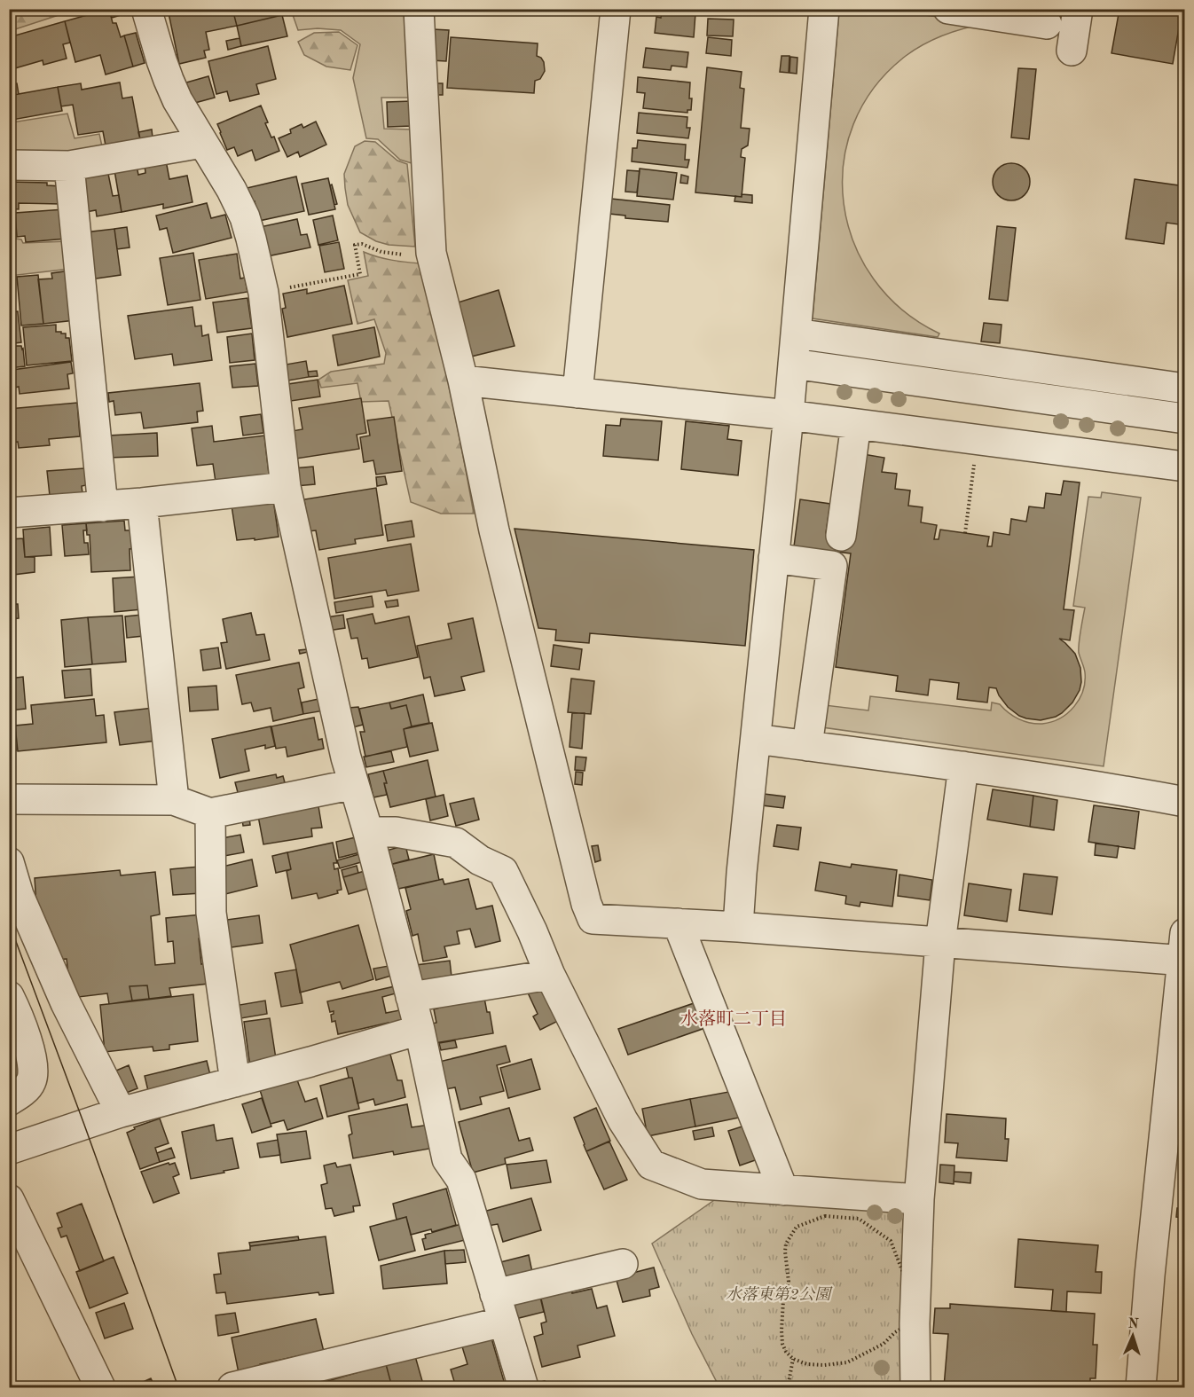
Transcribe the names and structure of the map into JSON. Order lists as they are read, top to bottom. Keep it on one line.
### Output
{"districts":["水落町二丁目"],"parks":["水落東第2公園"],"north":"top"}
